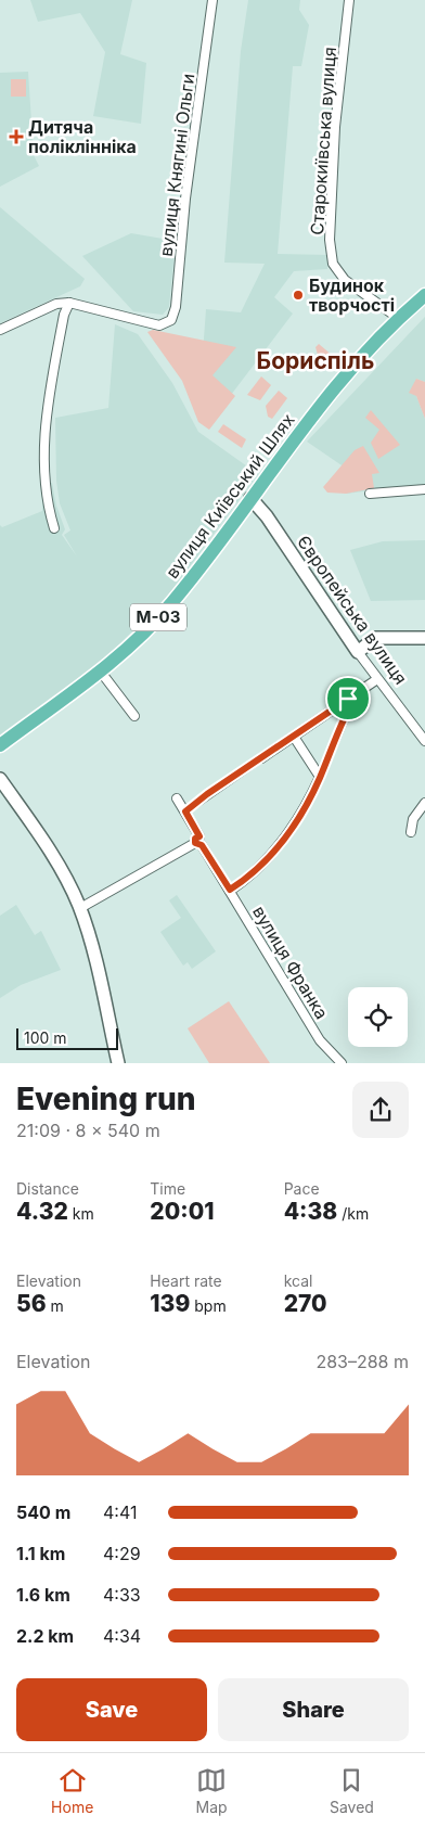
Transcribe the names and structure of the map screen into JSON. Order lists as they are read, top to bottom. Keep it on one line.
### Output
{"streets":{"highway":["вулиця Київський Шлях","М-03"],"main road":["Європейська вулиця"],"street":["Старокиївська вулиця","вулиця Княгині Ольги","вулиця Франка"]},"crossings":[["Старокиївська вулиця","вулиця Київський Шлях"],["вулиця Київський Шлях","Європейська вулиця"]],"districts":["Бориспіль"],"places":{"health":["Дитяча поліклінніка"],"other":["Будинок творчості"]},"scale_bar":"100 m","page":{"scale":"100 m","heading":["Evening run","21:09 · 8 × 540 m"],"stats":[["Distance","4.32 km"],["Time","20:01"],["Pace","4:38 /km"],["Elevation","56 m"],["Heart rate","139 bpm"],["kcal","270"]],"chart":["Elevation","283–288 m"],"list":[{"name":"540 m","note":"4:41"},{"name":"1.1 km","note":"4:29"},{"name":"1.6 km","note":"4:33"},{"name":"2.2 km","note":"4:34"}],"buttons":["Save","Share"],"tabs":["Home","Map","Saved"]}}
